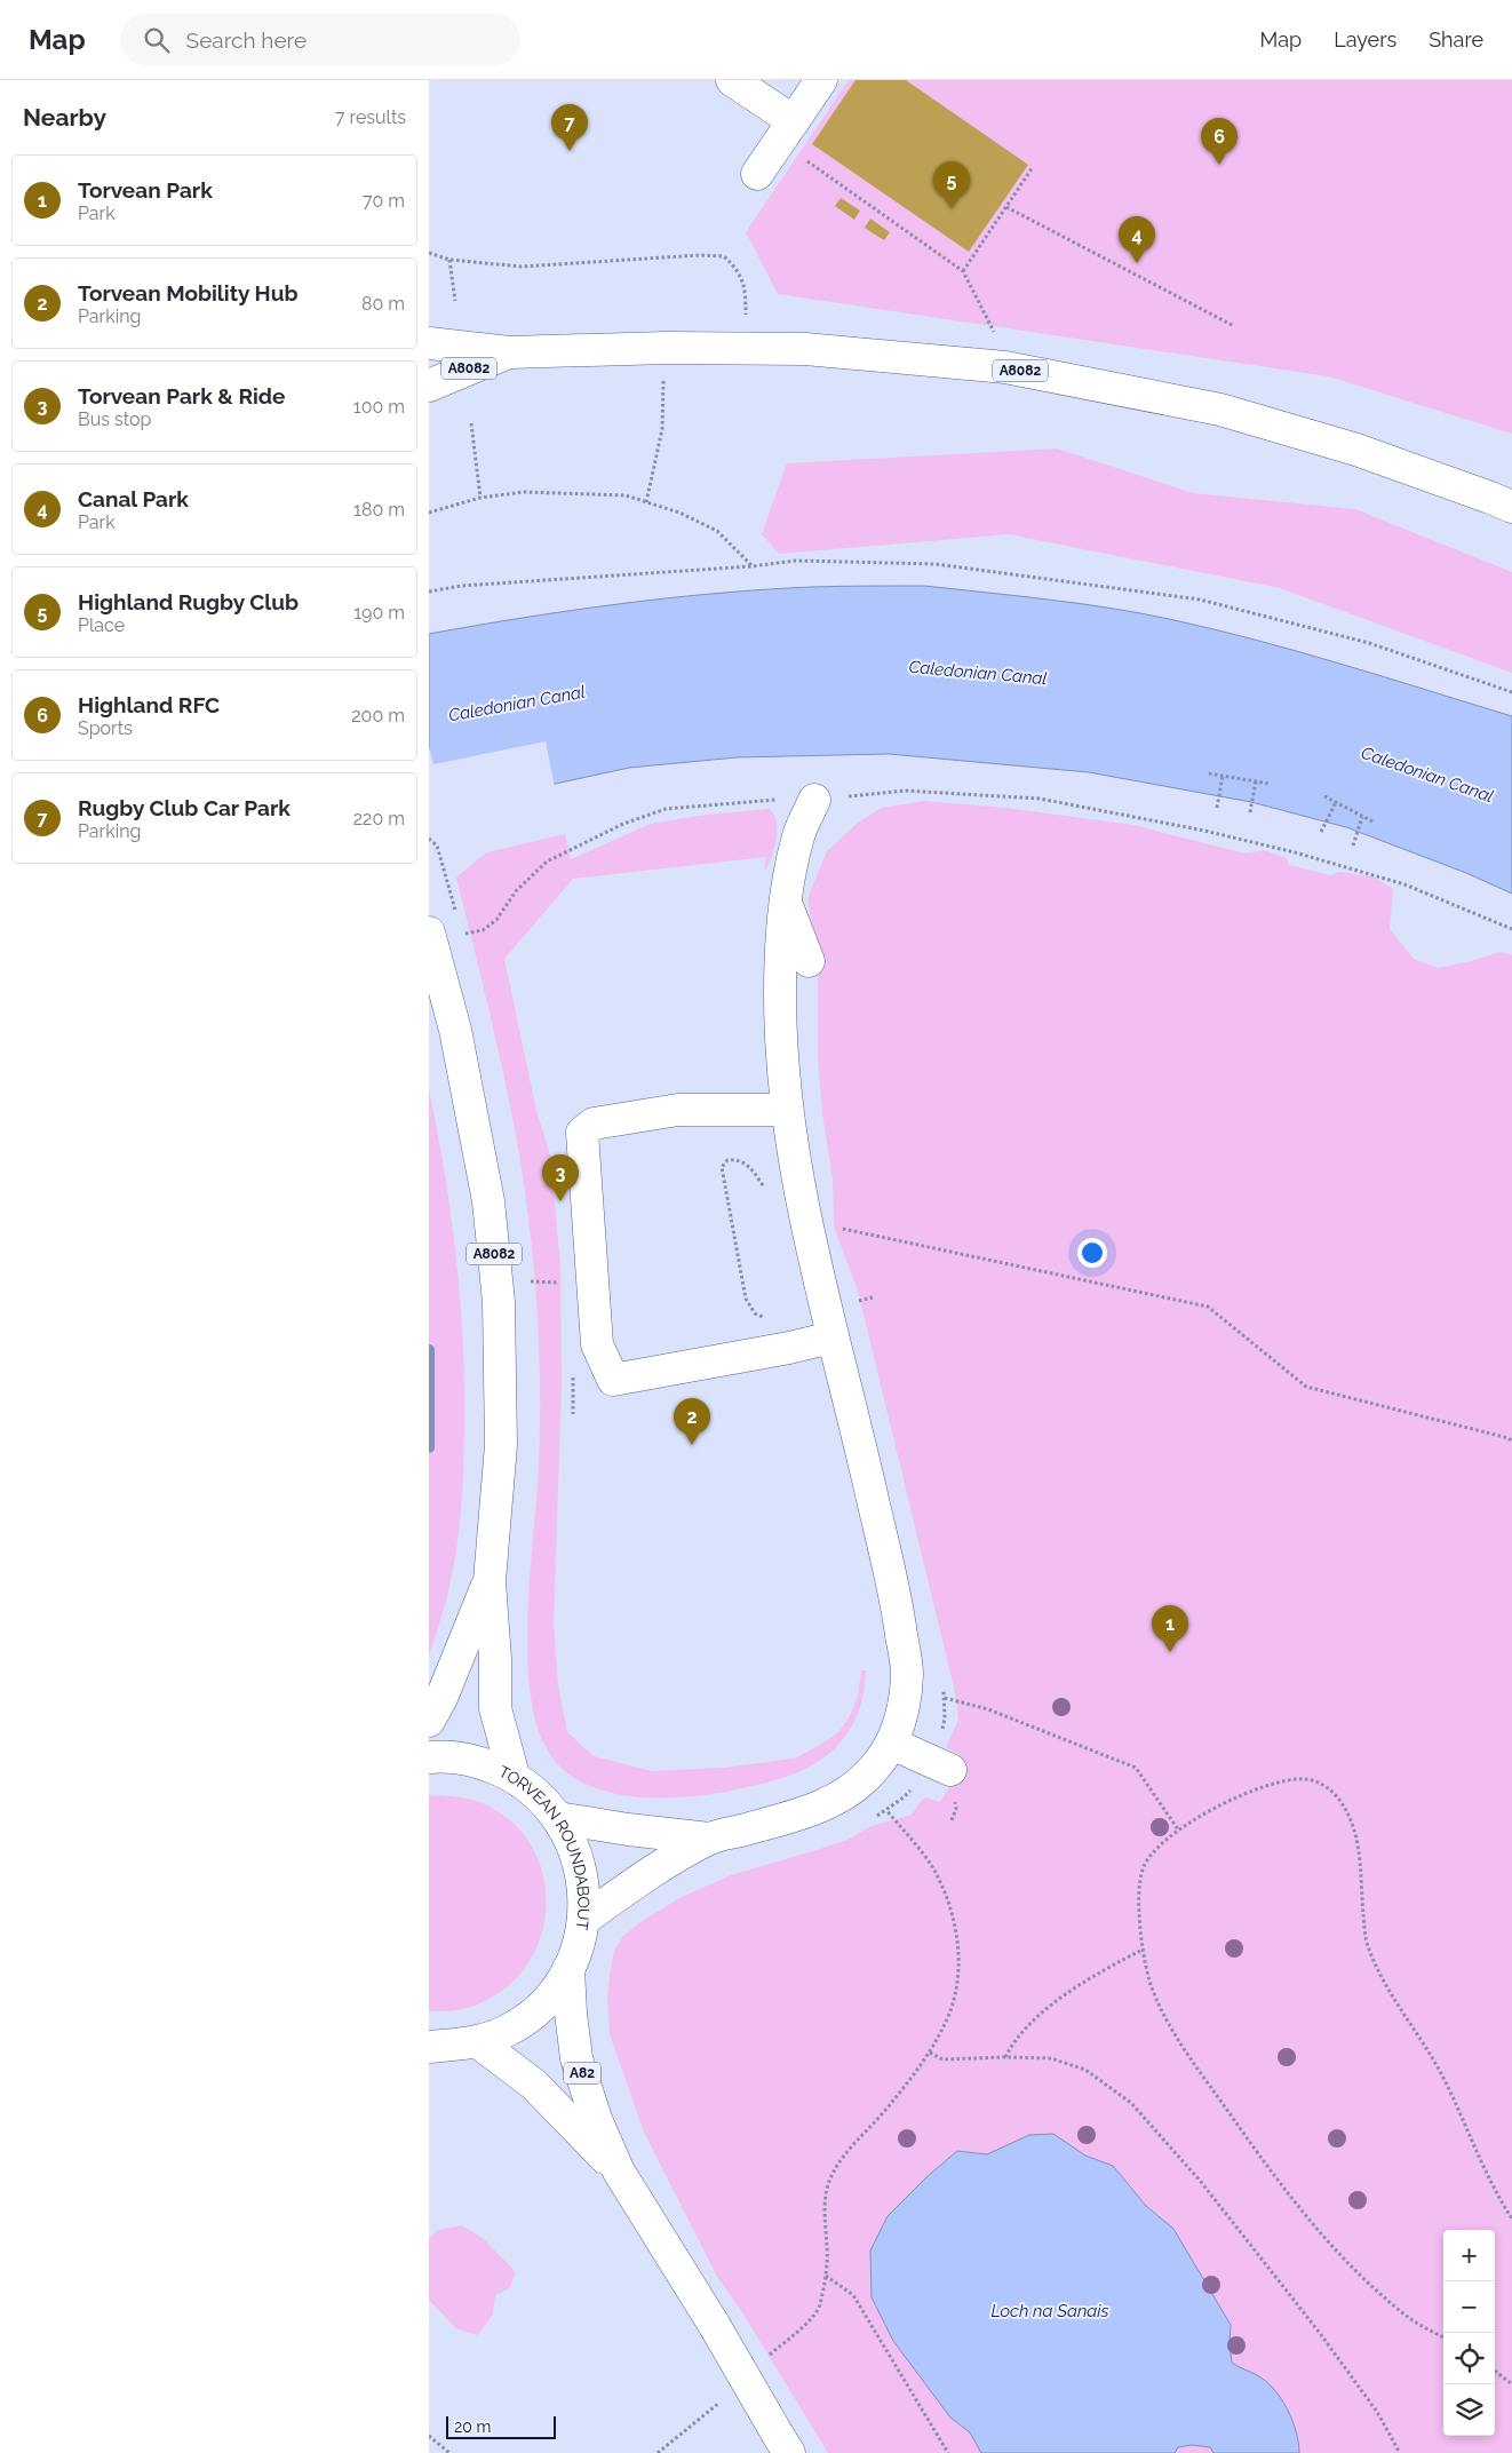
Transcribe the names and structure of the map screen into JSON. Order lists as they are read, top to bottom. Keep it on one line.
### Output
{"streets":{"main road":["A8082","TORVEAN ROUNDABOUT","A82"]},"crossings":[["A8082","TORVEAN ROUNDABOUT"],["TORVEAN ROUNDABOUT","A82"]],"water":["Caledonian Canal","Loch na Sanais"],"scale_bar":"20 m","page":{"header":"Map","search":"Search here","nav":["Map","Layers","Share"],"heading":["Nearby","7 results"],"pins":["7","6","5","4","3","2","1"],"list":[{"mark":"1","name":"Torvean Park","note":"Park","value":"70 m"},{"mark":"2","name":"Torvean Mobility Hub","note":"Parking","value":"80 m"},{"mark":"3","name":"Torvean Park & Ride","note":"Bus stop","value":"100 m"},{"mark":"4","name":"Canal Park","note":"Park","value":"180 m"},{"mark":"5","name":"Highland Rugby Club","note":"Place","value":"190 m"},{"mark":"6","name":"Highland RFC","note":"Sports","value":"200 m"},{"mark":"7","name":"Rugby Club Car Park","note":"Parking","value":"220 m"}],"map_buttons":["+","−"],"scale":"20 m"}}
